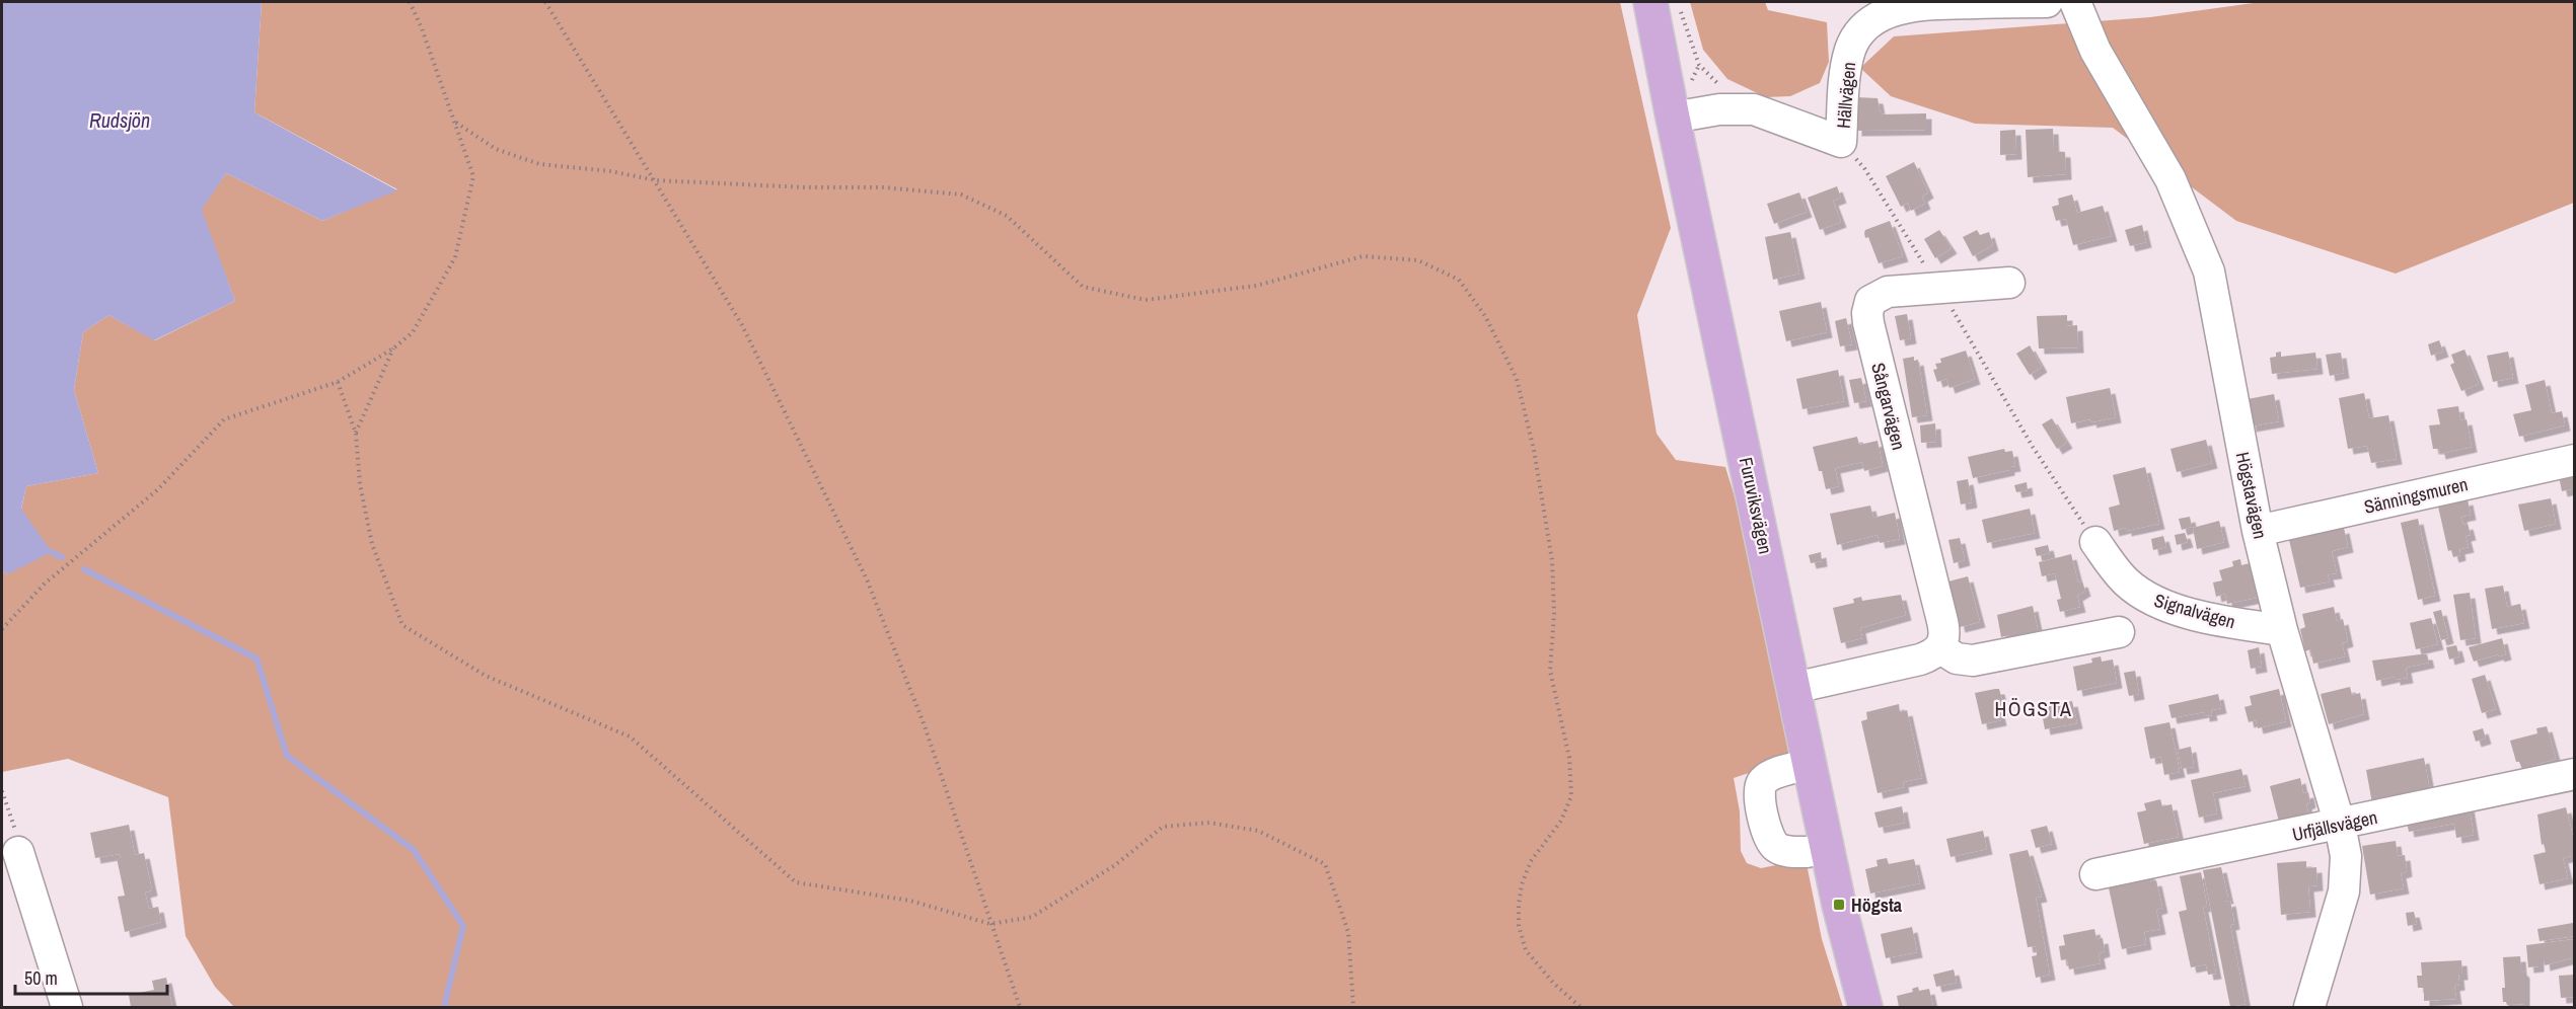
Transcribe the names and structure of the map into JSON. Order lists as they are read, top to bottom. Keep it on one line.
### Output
{"streets":{"main road":["Furuviksvägen"],"street":["Hällvägen","Sångarvägen","Högstavägen","Sänningsmuren","Signalvägen","Urfjällsvägen"]},"crossings":[["Hällvägen","Furuviksvägen"],["Högstavägen","Sänningsmuren"],["Högstavägen","Signalvägen"],["Högstavägen","Urfjällsvägen"]],"districts":["HÖGSTA"],"water":["Rudsjön"],"places":{"transit":["Högsta"]},"scale_bar":"50 m"}
